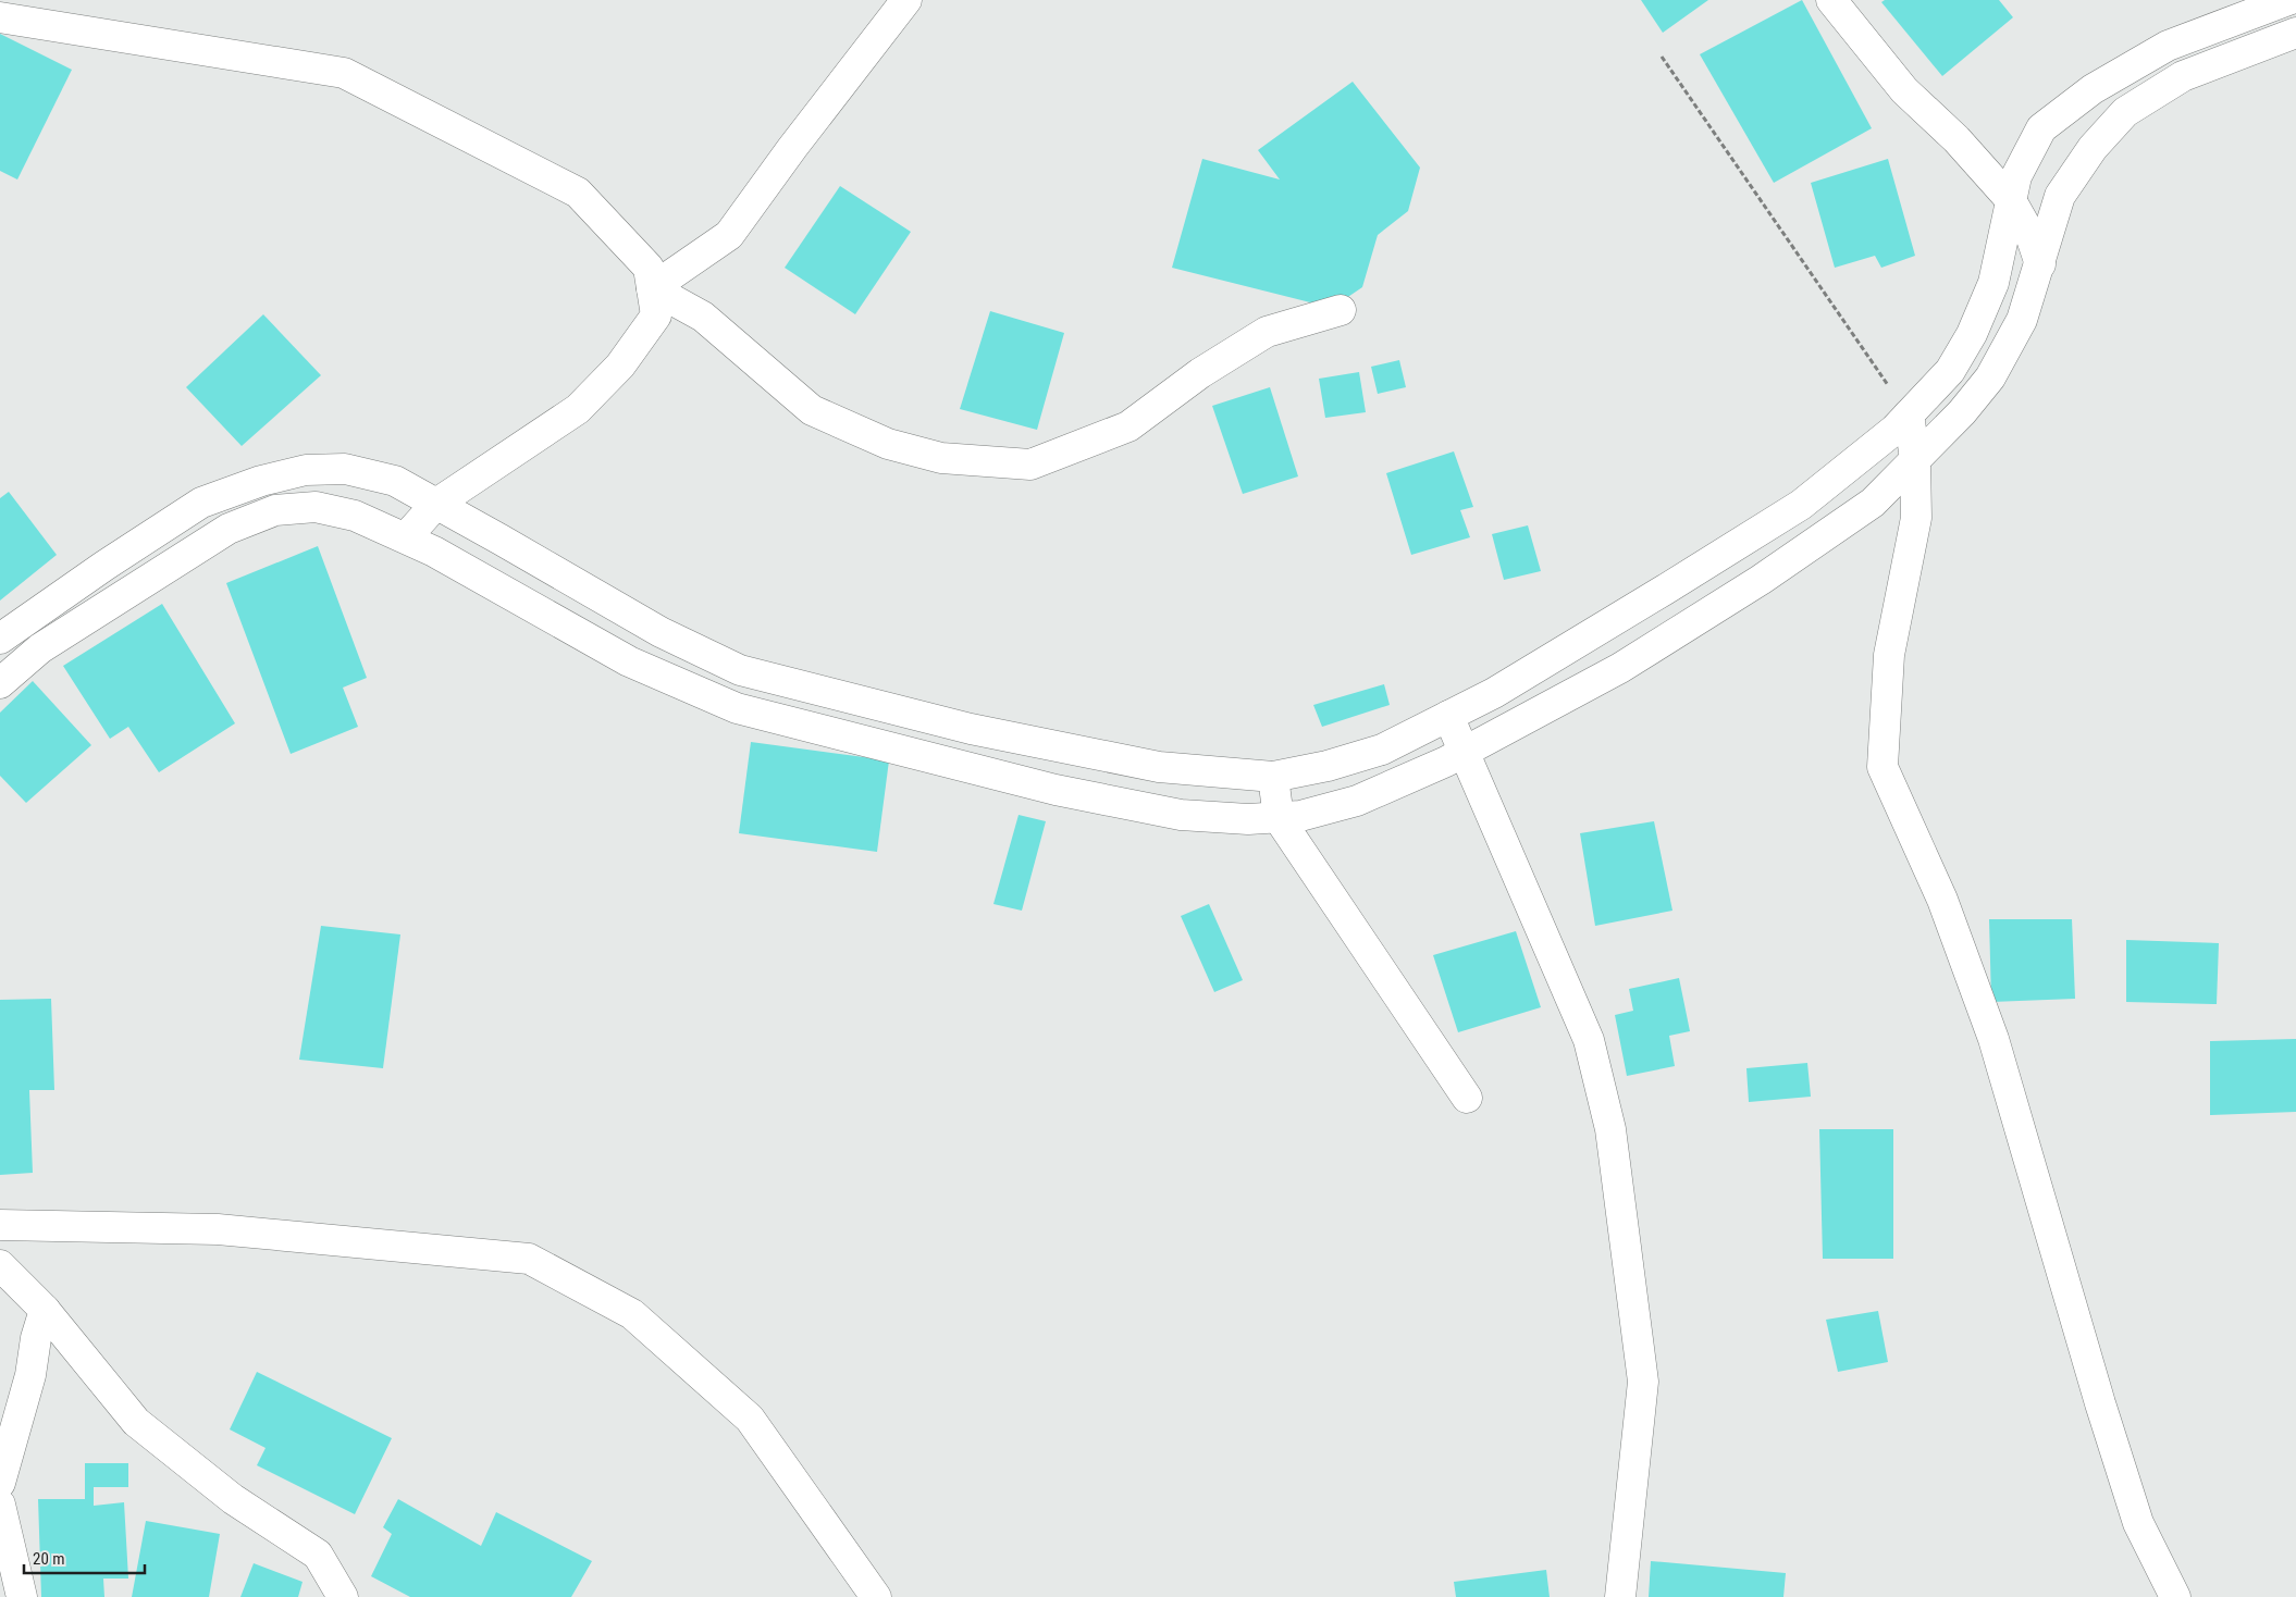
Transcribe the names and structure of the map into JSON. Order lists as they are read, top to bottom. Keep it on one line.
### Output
{"scale_bar":"20 m"}
